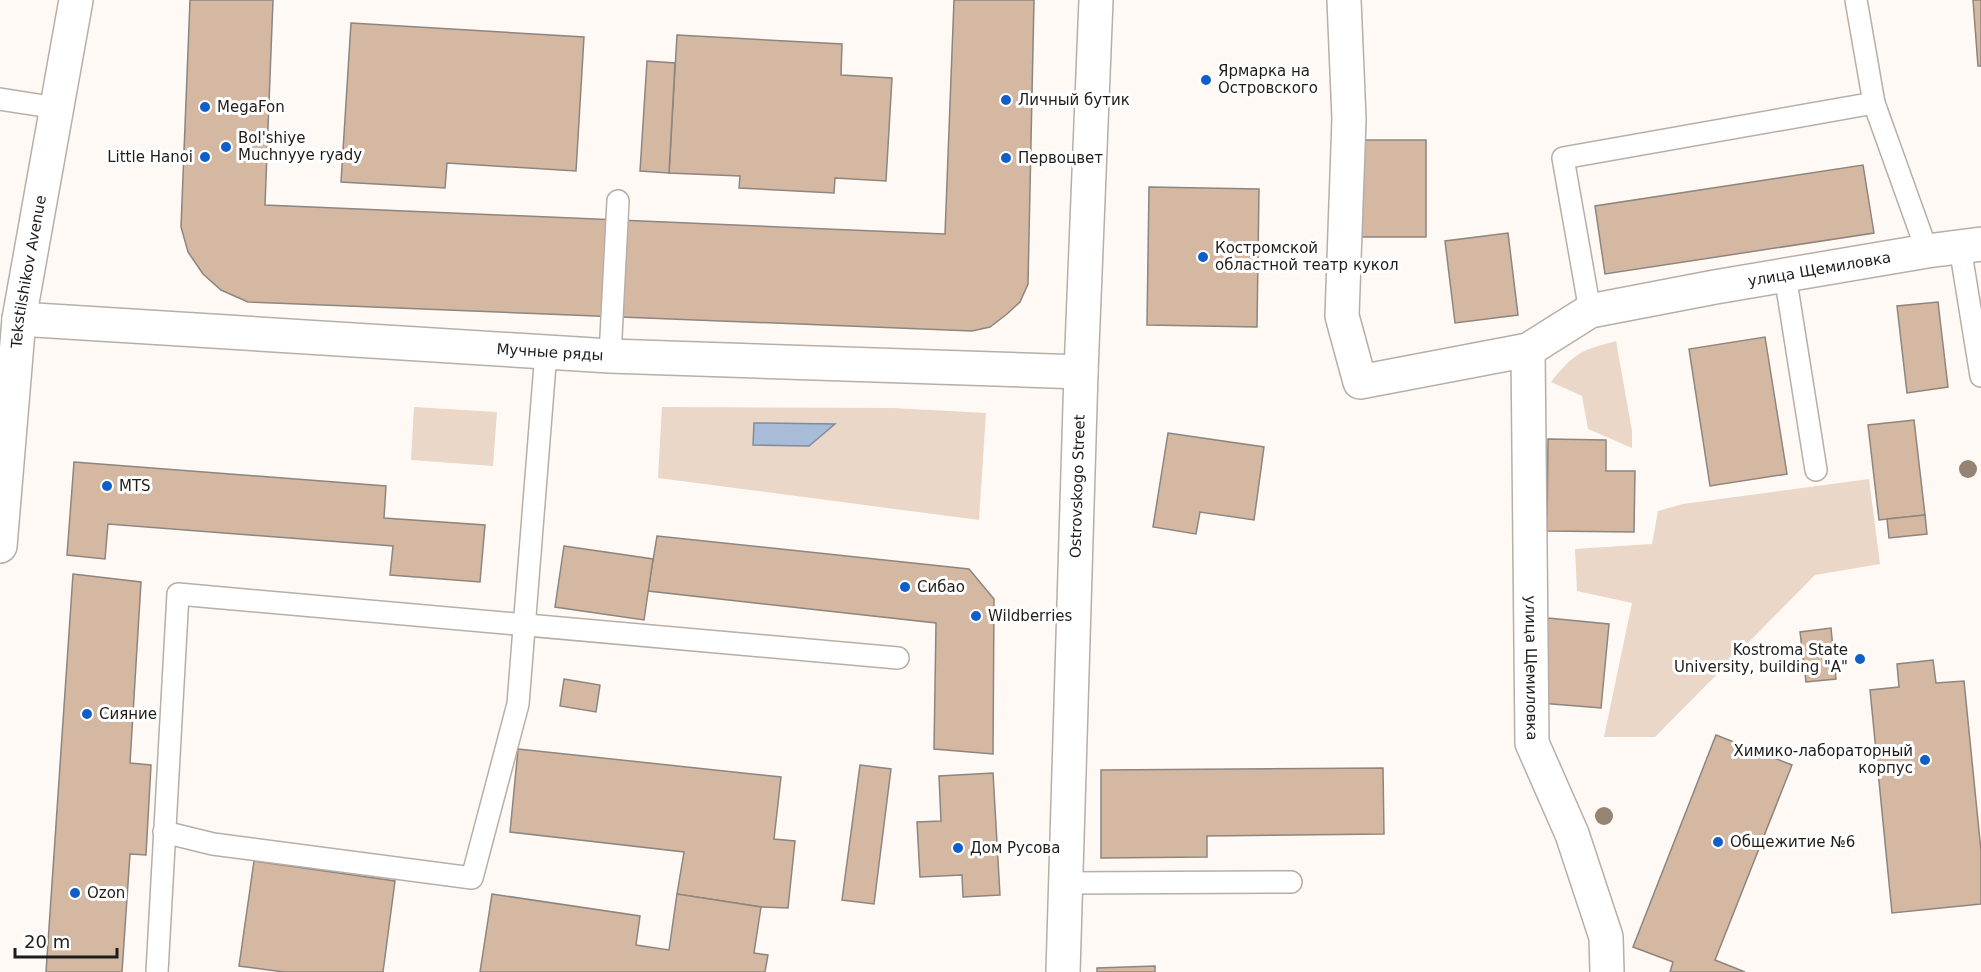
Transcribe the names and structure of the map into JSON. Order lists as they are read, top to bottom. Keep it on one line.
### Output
{"streets":{"street":["улица Щемиловка","Tekstilshikov Avenue","Мучные ряды","Ostrovskogo Street"]},"crossings":[["Tekstilshikov Avenue","Мучные ряды"],["Мучные ряды","Ostrovskogo Street"]],"places":["Ярмарка на Островского","Личный бутик","MegaFon","Bol'shiye Muchnyye ryady","Little Hanoi","Первоцвет","Костромской областной театр кукол","MTS","Сибао","Wildberries","Kostroma State University, building \"A\"","Сияние","Химико-лабораторный корпус","Общежитие №6","Дом Русова","Ozon"],"scale_bar":"20 m"}
